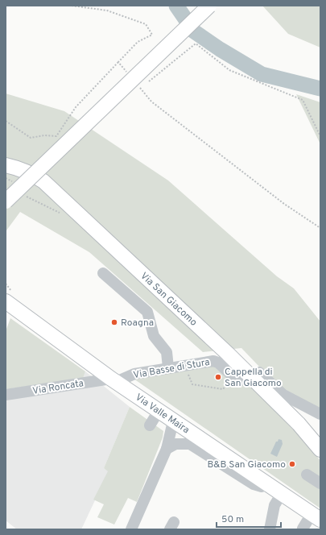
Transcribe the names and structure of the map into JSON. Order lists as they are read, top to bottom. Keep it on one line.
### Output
{"streets":{"main road":["Via San Giacomo","Via Valle Maira"],"street":["Via Basse di Stura","Via Roncata"]},"crossings":[["Via San Giacomo","Via Basse di Stura"],["Via Basse di Stura","Via Roncata"],["Via Basse di Stura","Via Valle Maira"],["Via Roncata","Via Valle Maira"]],"places":["Roagna","Cappella di San Giacomo","B&B San Giacomo"],"scale_bar":"50 m"}
